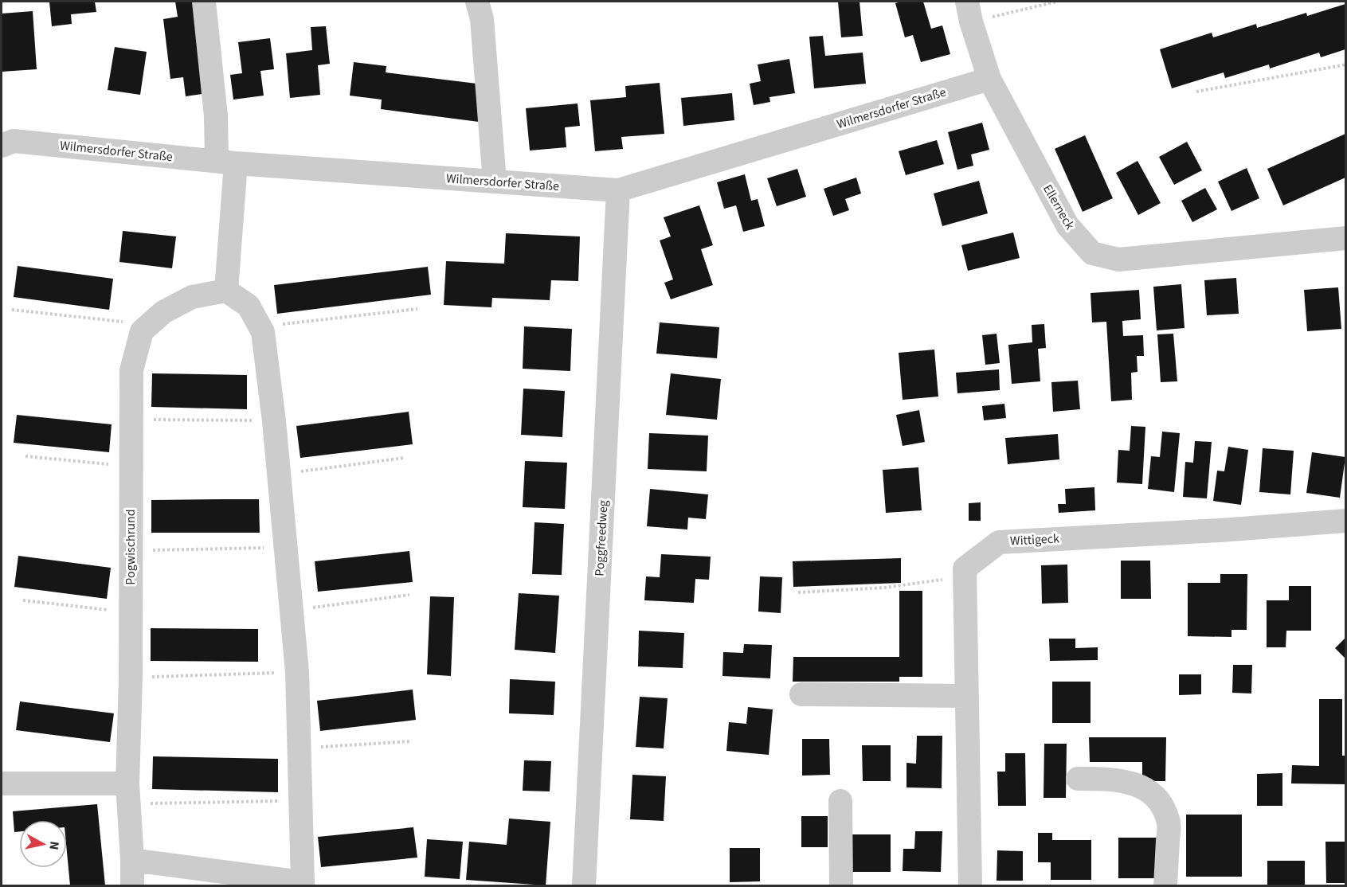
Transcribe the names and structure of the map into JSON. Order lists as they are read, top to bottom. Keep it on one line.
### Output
{"streets":{"street":["Wilmersdorfer Straße","Ellerneck","Poggfreedweg","Wittigeck","Pogwischrund"]},"crossings":[["Wilmersdorfer Straße","Ellerneck"],["Wilmersdorfer Straße","Poggfreedweg"]],"north":"right"}
